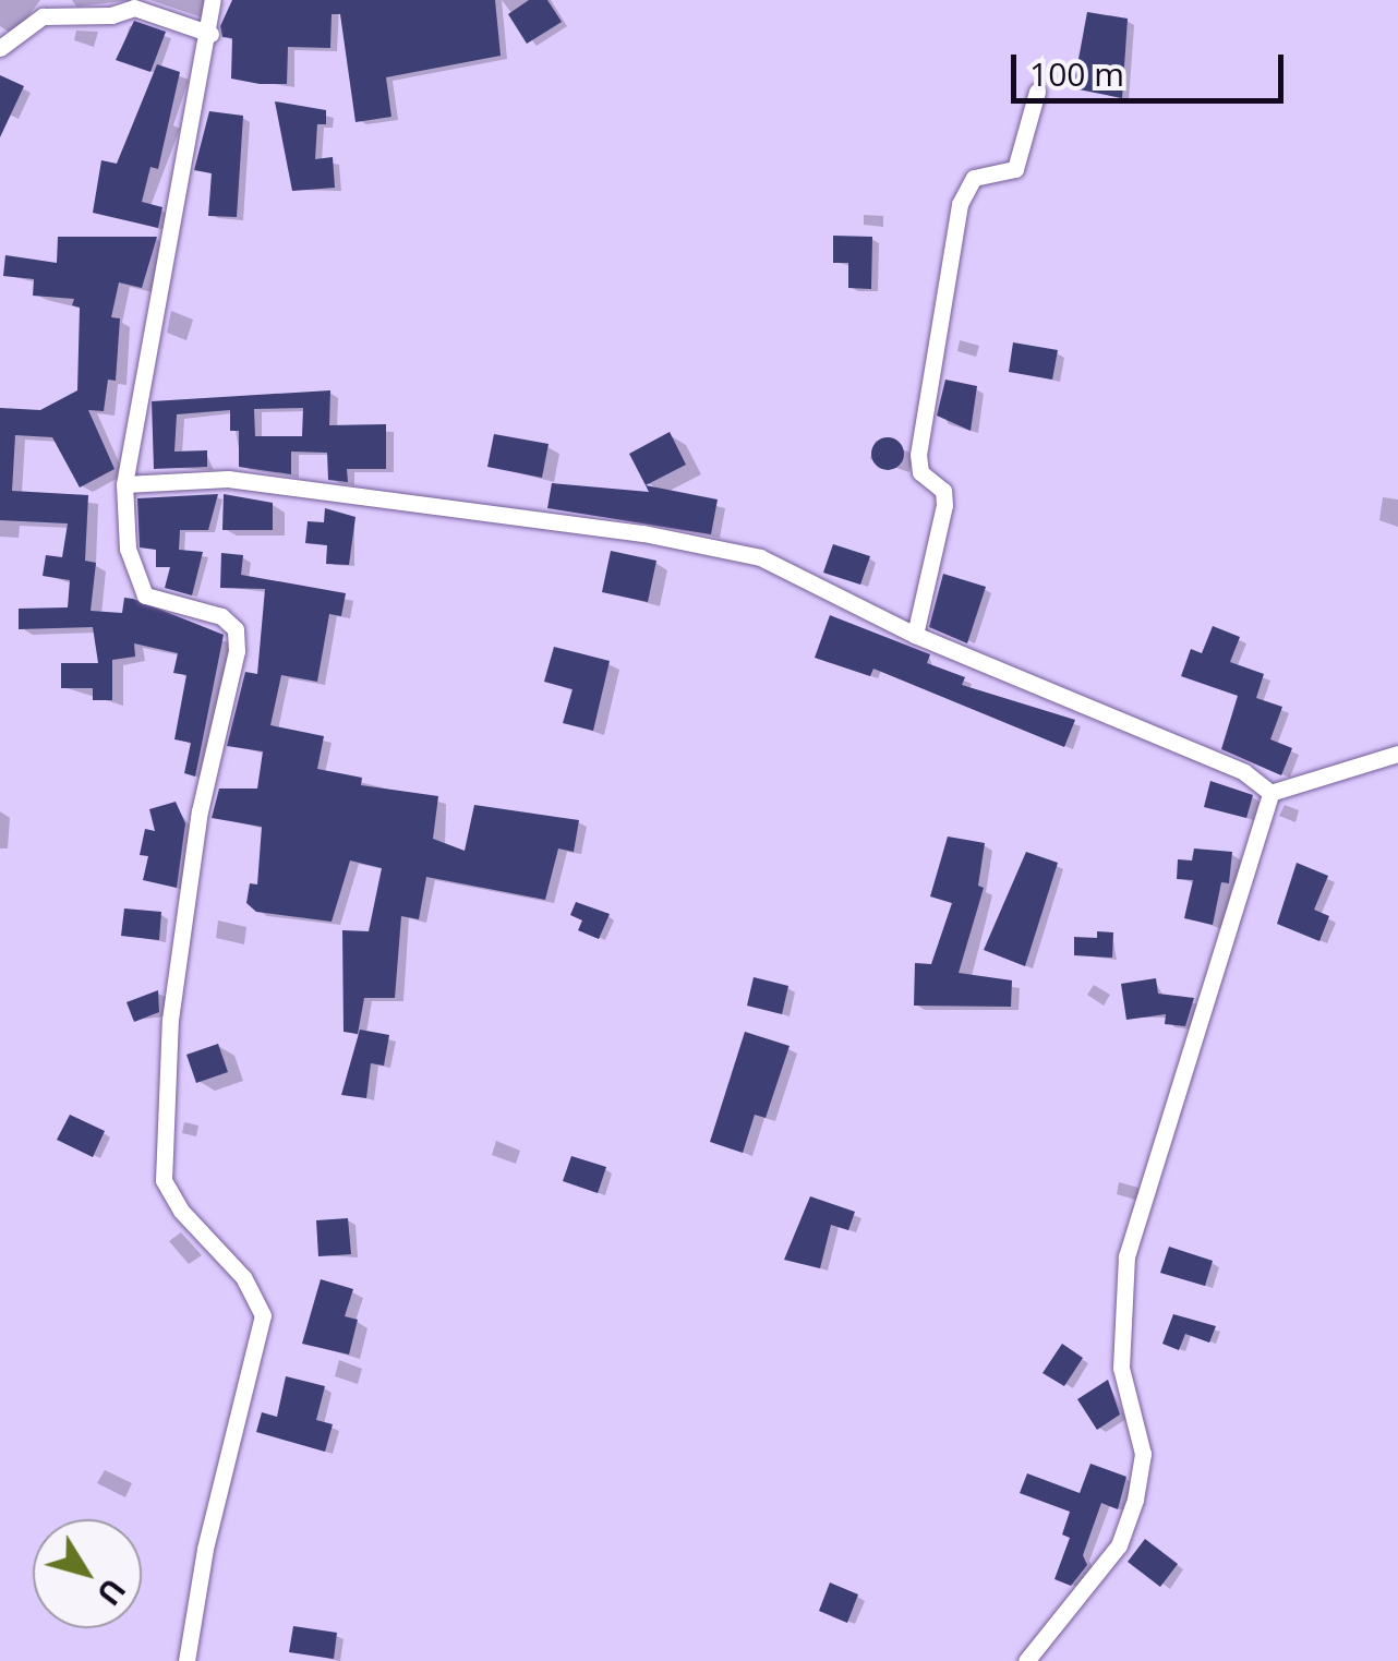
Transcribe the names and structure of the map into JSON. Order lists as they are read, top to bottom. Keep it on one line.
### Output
{"scale_bar":"100 m","north":"bottom right"}
